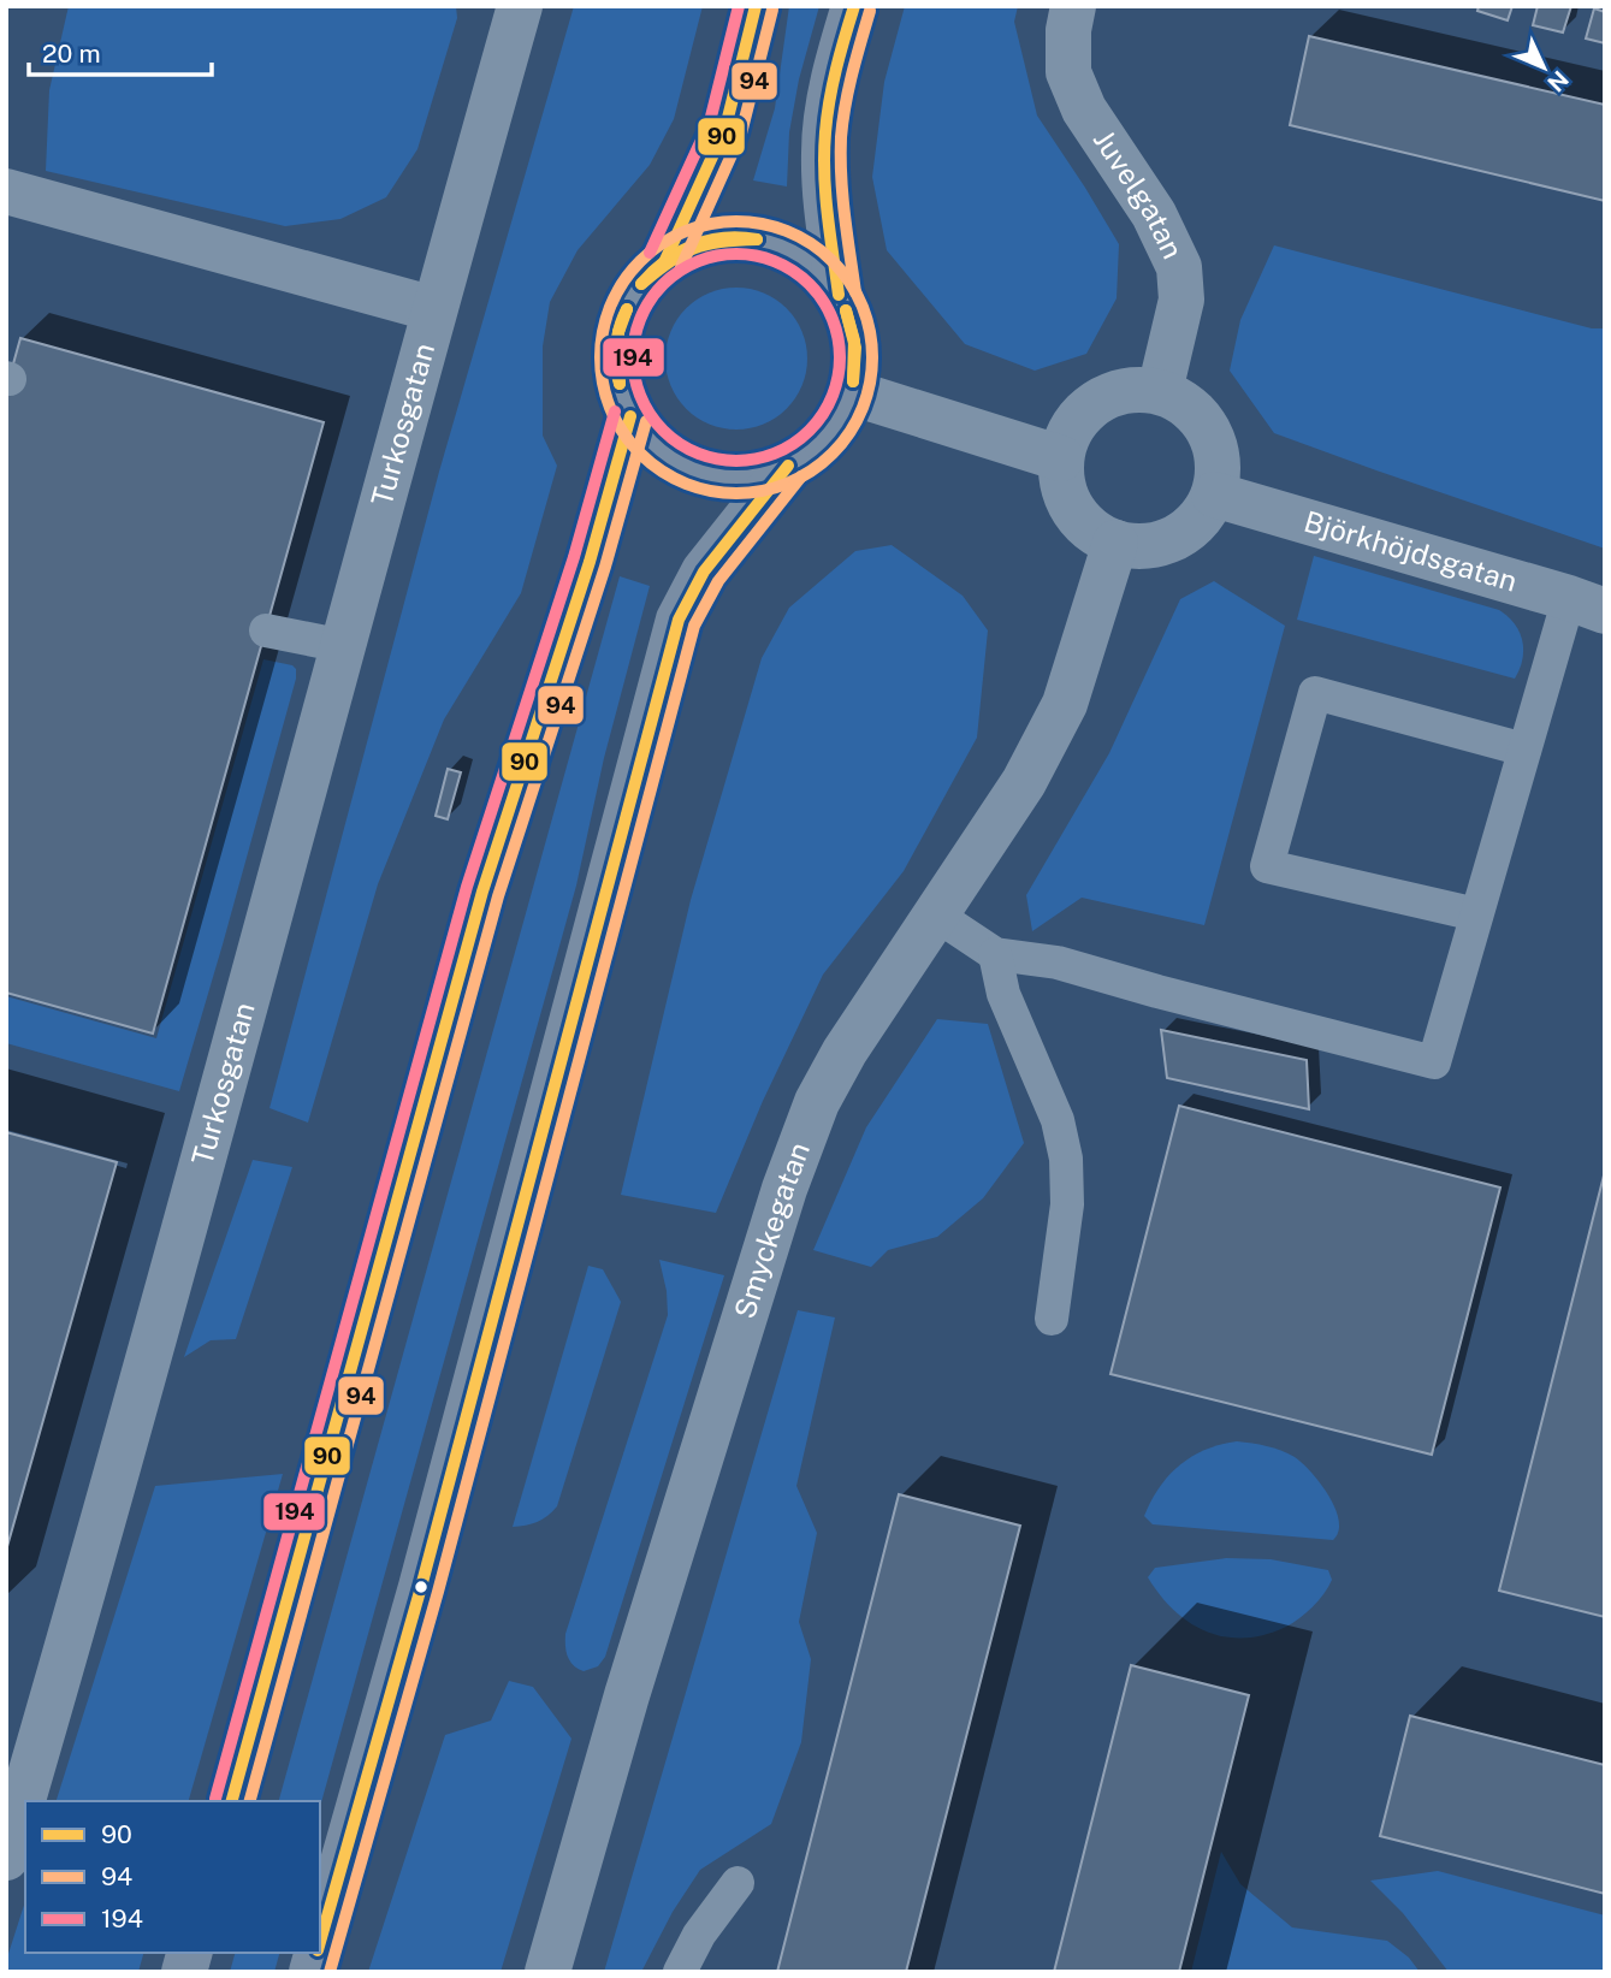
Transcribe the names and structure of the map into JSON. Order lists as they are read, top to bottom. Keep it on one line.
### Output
{"streets":{"street":["Juvelgatan","Turkosgatan","Björkhöjdsgatan","Smyckegatan"]},"crossings":[["Juvelgatan","Björkhöjdsgatan"],["Juvelgatan","Smyckegatan"],["Björkhöjdsgatan","Smyckegatan"]],"lines":["transit line 90","transit line 194","transit line 94"],"legend":["90","94","194"],"scale_bar":"20 m","north":"bottom right"}
